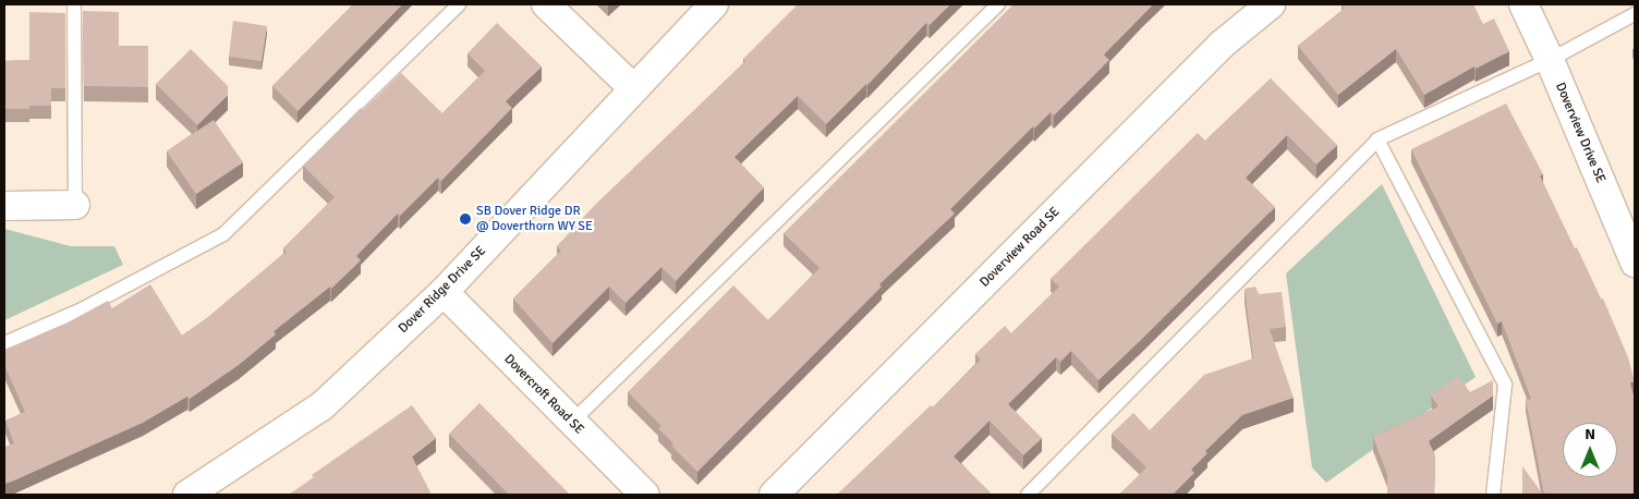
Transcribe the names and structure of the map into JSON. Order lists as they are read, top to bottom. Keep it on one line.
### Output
{"streets":{"street":["Doverview Drive SE","Doverview Road SE","Dover Ridge Drive SE","Dovercroft Road SE"]},"crossings":[["Dover Ridge Drive SE","Dovercroft Road SE"]],"places":["SB Dover Ridge DR @ Doverthorn WY SE"],"north":"top"}
